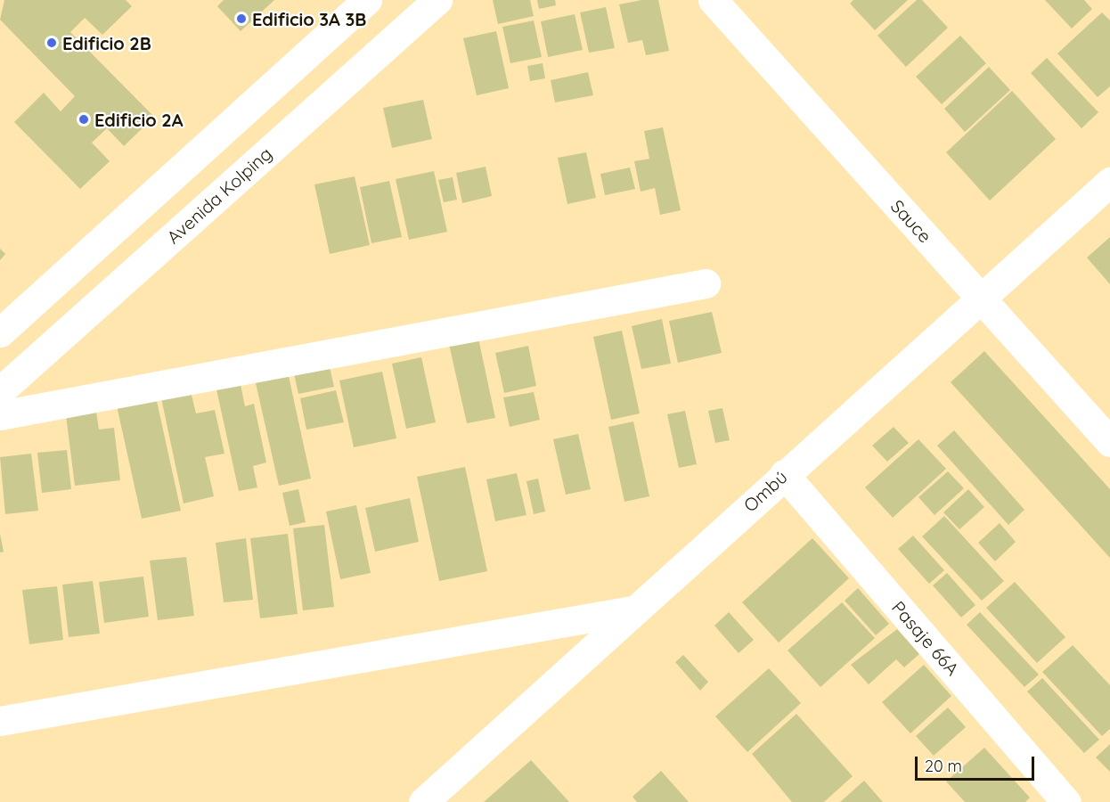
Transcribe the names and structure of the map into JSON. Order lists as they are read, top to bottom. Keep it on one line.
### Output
{"streets":{"street":["Avenida Kolping","Sauce","Ombú","Pasaje 66A"]},"crossings":[["Sauce","Ombú"],["Ombú","Pasaje 66A"]],"places":["Edificio 3A 3B","Edificio 2B","Edificio 2A"],"scale_bar":"20 m"}
